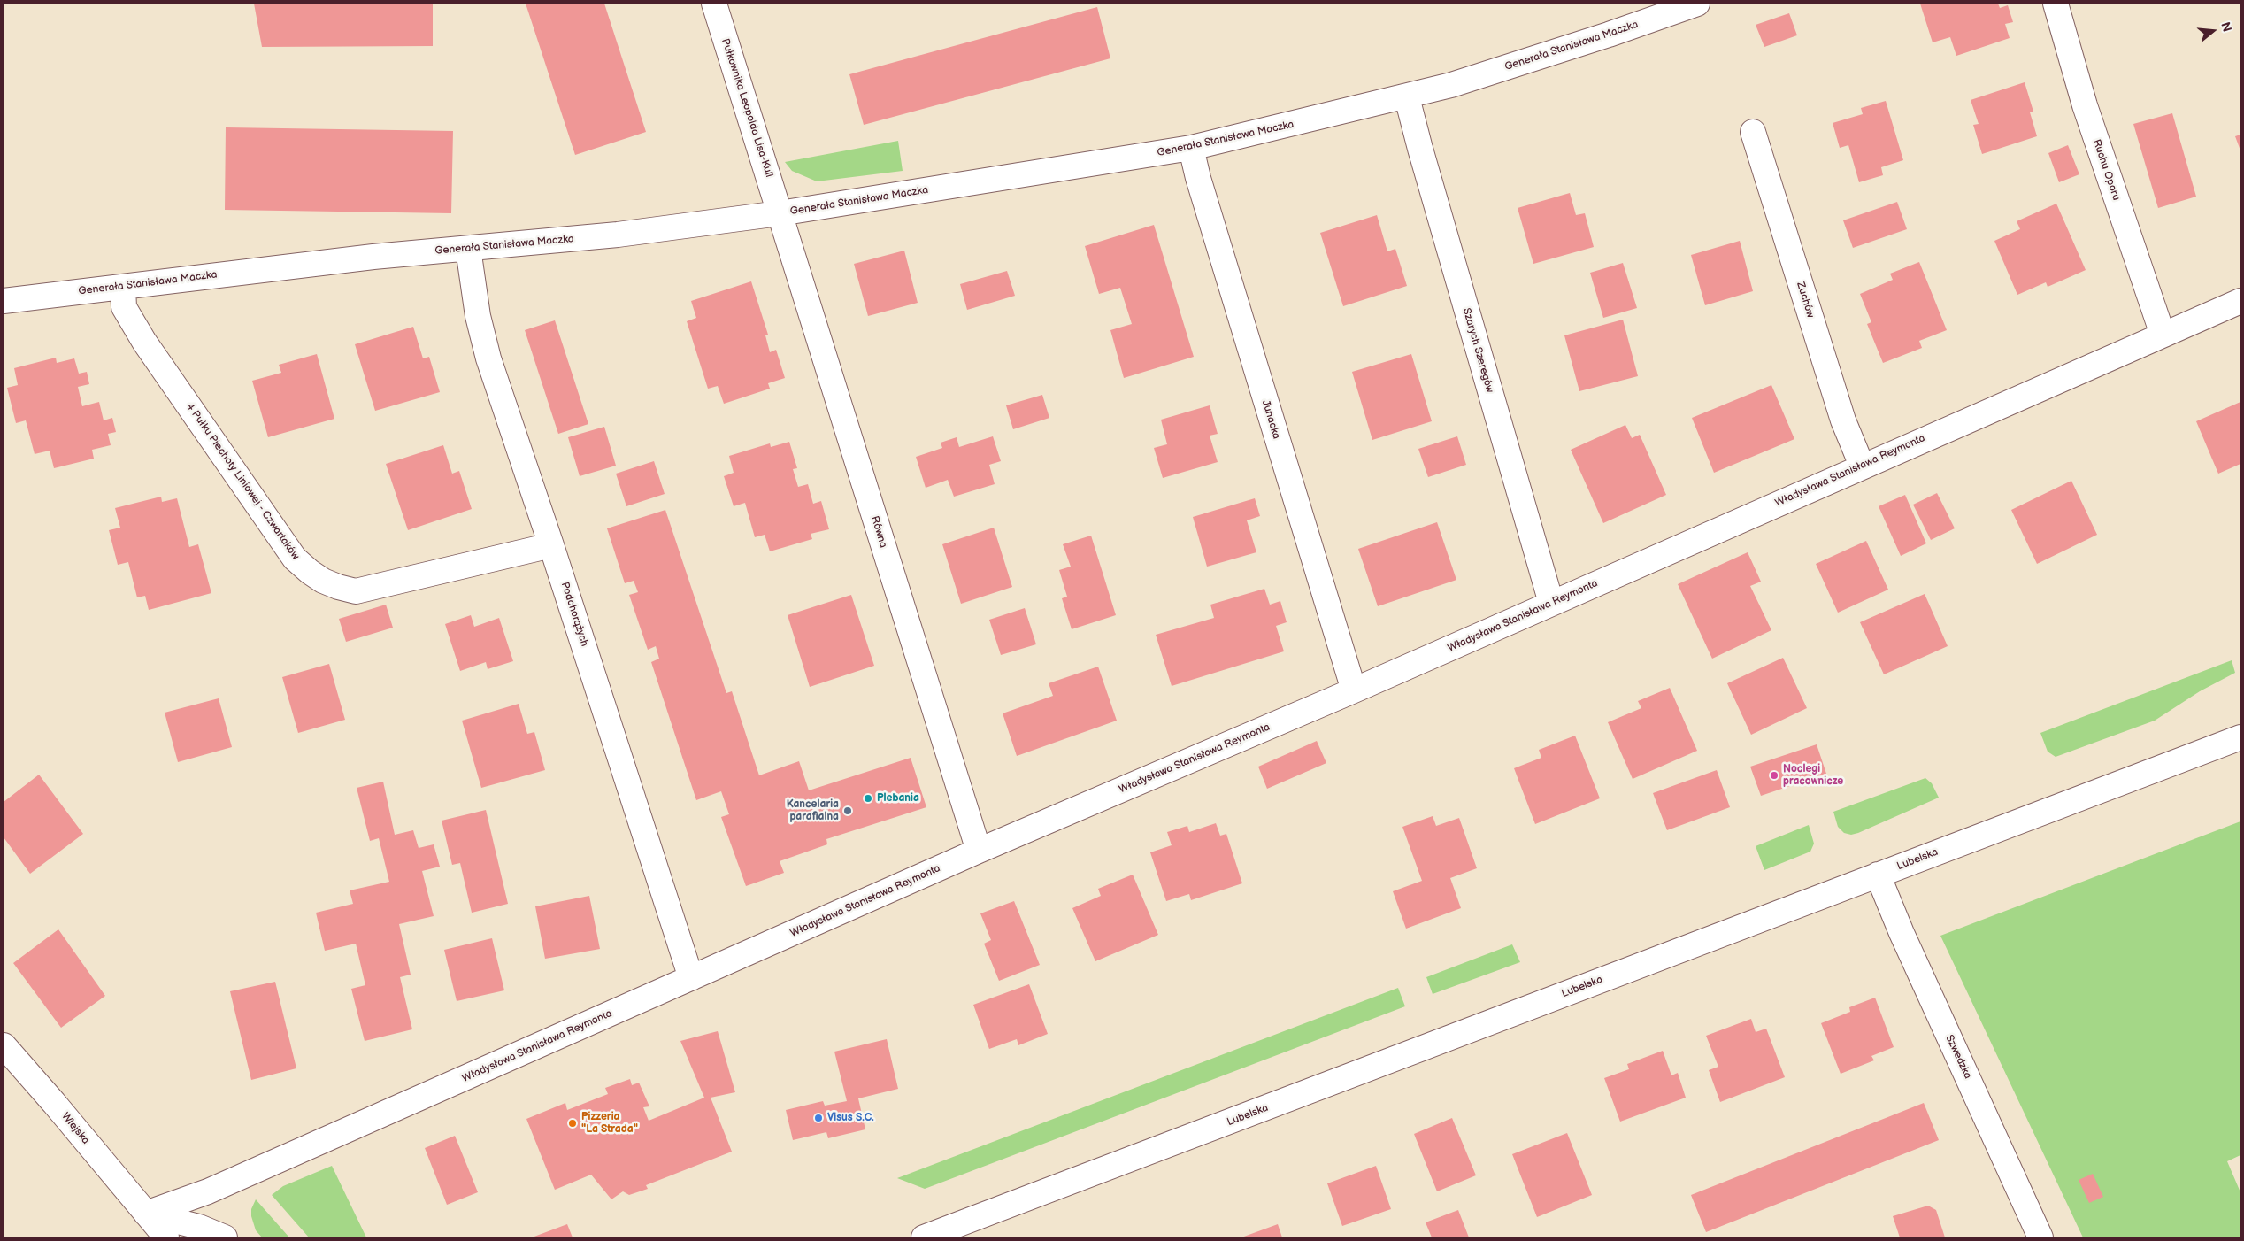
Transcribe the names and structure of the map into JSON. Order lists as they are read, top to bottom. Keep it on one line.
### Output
{"streets":{"street":["Generała Stanisława Maczka","Pułkownika Leopolda Lisa-Kuli","Ruchu Oporu","Zuchów","Szarych Szeregów","Junacka","Władysława Stanisława Reymonta","4 Pułku Piechoty Liniowej - Czwartaków","Równa","Podchorążych","Lubelska","Szwedzka","Wiejska"]},"crossings":[["Generała Stanisława Maczka","Pułkownika Leopolda Lisa-Kuli"],["Generała Stanisława Maczka","Szarych Szeregów"],["Generała Stanisława Maczka","Junacka"],["Generała Stanisława Maczka","4 Pułku Piechoty Liniowej - Czwartaków"],["Generała Stanisława Maczka","Równa"],["Generała Stanisława Maczka","Podchorążych"],["Pułkownika Leopolda Lisa-Kuli","Równa"],["Ruchu Oporu","Władysława Stanisława Reymonta"],["Zuchów","Władysława Stanisława Reymonta"],["Szarych Szeregów","Władysława Stanisława Reymonta"],["Junacka","Władysława Stanisława Reymonta"],["Władysława Stanisława Reymonta","Równa"],["Władysława Stanisława Reymonta","Podchorążych"],["Władysława Stanisława Reymonta","Wiejska"],["4 Pułku Piechoty Liniowej - Czwartaków","Podchorążych"],["Lubelska","Szwedzka"]],"places":["Noclegi pracownicze","Plebania","Kancelaria parafialna","Visus S.C.","Pizzeria \"La Strada\""],"north":"right"}
